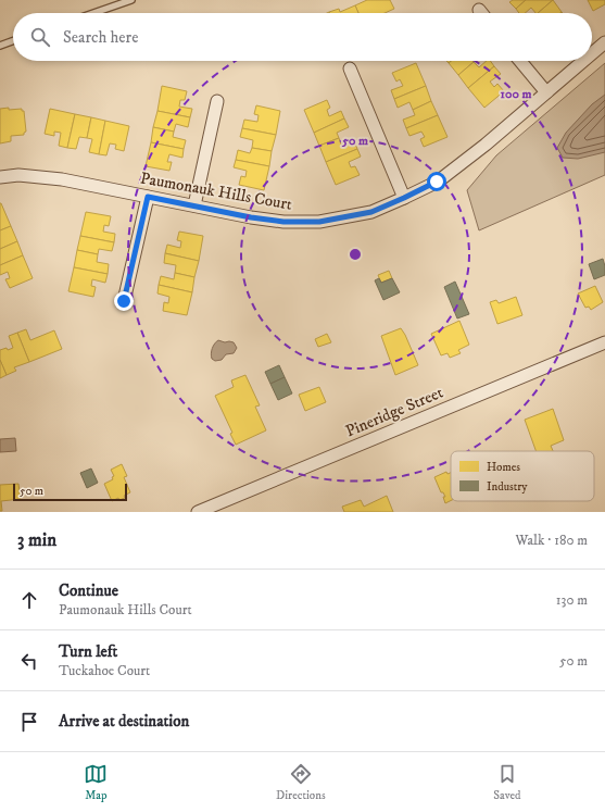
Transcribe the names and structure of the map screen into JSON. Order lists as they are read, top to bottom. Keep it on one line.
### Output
{"streets":{"street":["Paumonauk Hills Court","Pineridge Street"]},"legend":["Homes","Industry"],"scale_bar":"50 m","page":{"search":"Search here","scale":"50 m","heading":["3 min","Walk · 180 m"],"list":[["Continue","Paumonauk Hills Court","130 m"],["Turn left","Tuckahoe Court","50 m"],"Arrive at destination"],"nav":["Map","Directions","Saved"]},"rings":["100 m","50 m"]}
